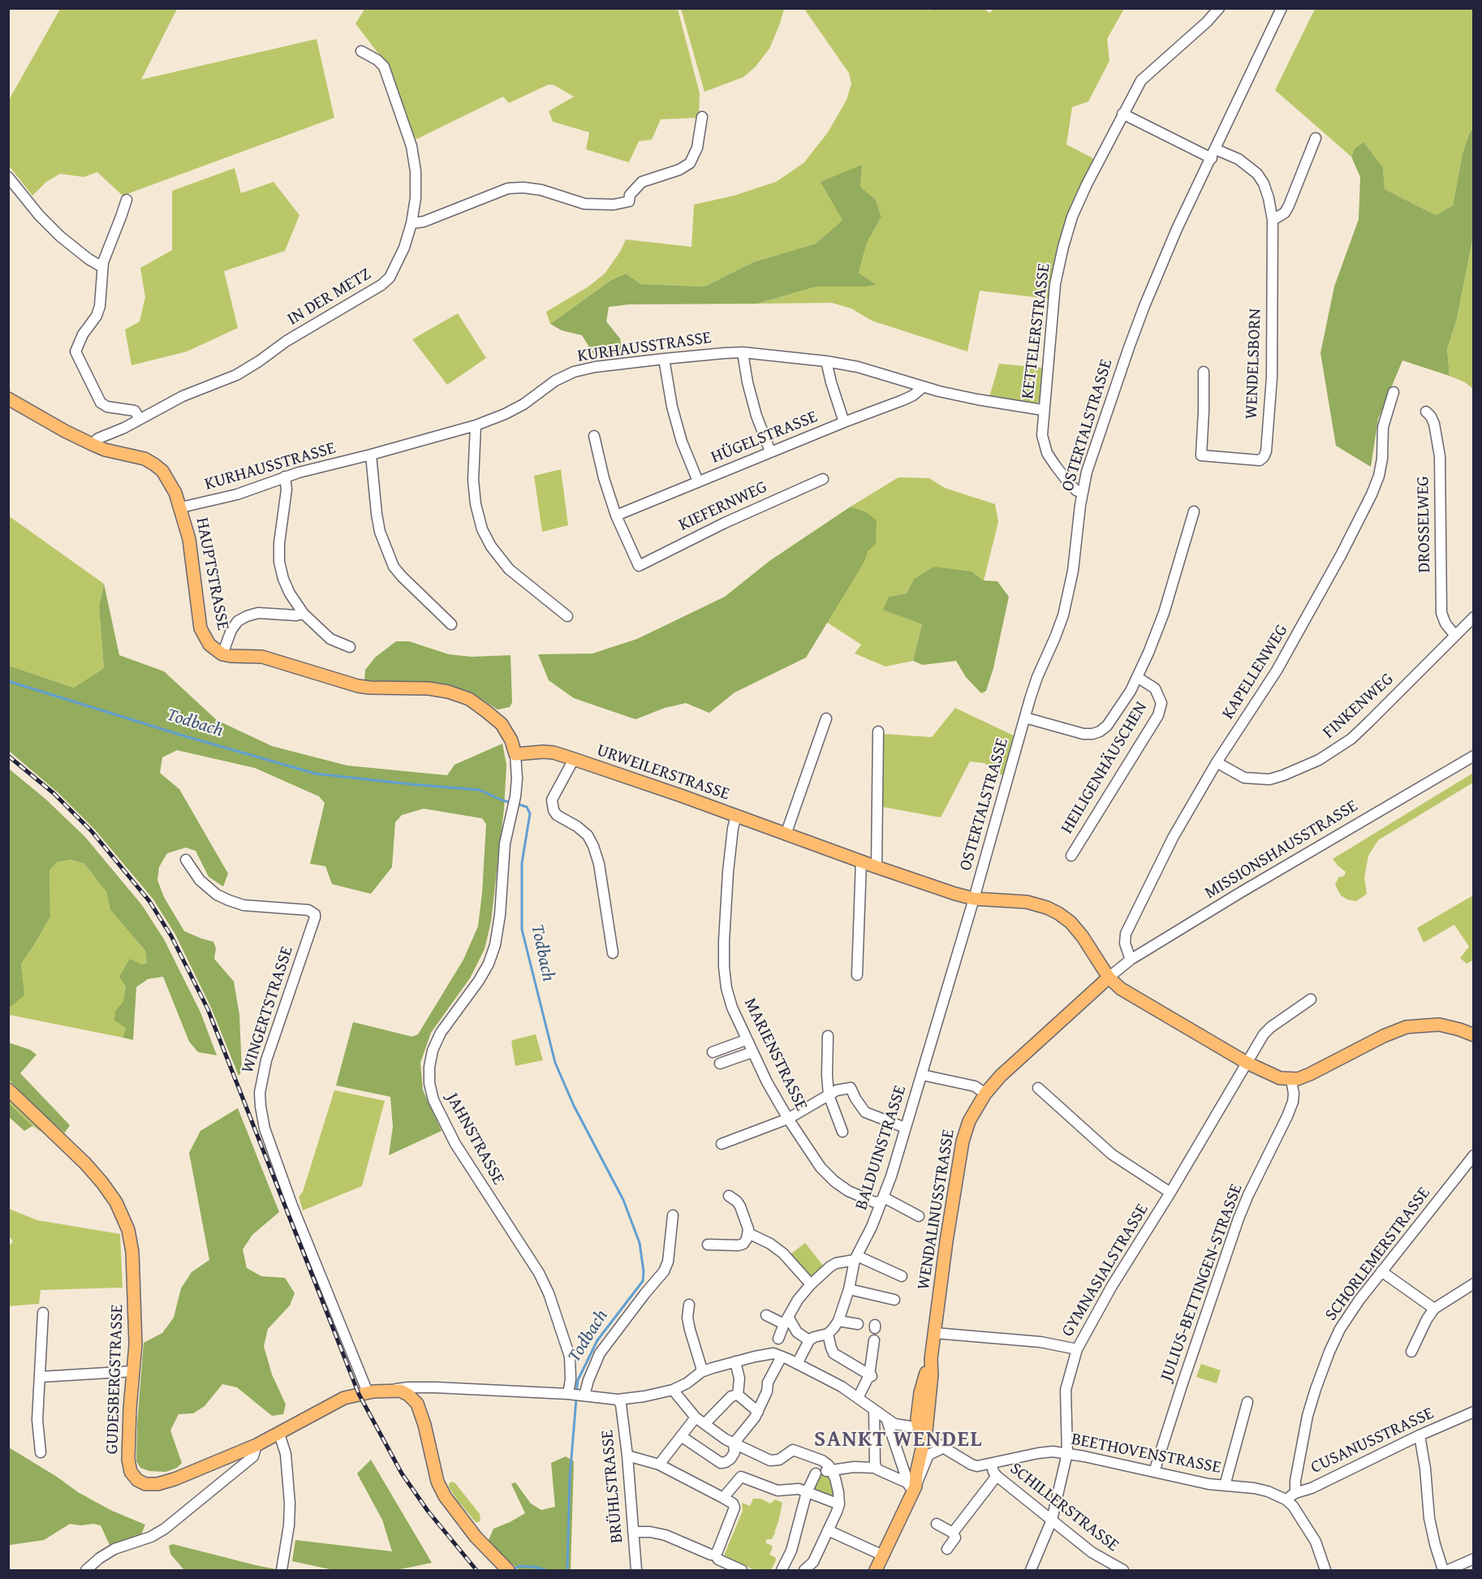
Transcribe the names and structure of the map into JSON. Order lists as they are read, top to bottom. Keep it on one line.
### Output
{"streets":{"main road":["HAUPTSTRASSE","URWEILERSTRASSE","WENDALINUSSTRASSE","GUDESBERGSTRASSE"],"street":["IN DER METZ","KETTELERSTRASSE","KURHAUSSTRASSE","WENDELSBORN","OSTERTALSTRASSE","HÜGELSTRASSE","KIEFERNWEG","DROSSELWEG","KAPELLENWEG","FINKENWEG","HEILIGENHÄUSCHEN","MISSIONSHAUSSTRASSE","WINGERTSTRASSE","MARIENSTRASSE","JAHNSTRASSE","BALDUINSTRASSE","SCHORLEMERSTRASSE","GYMNASIALSTRASSE","JULIUS-BETTINGEN-STRASSE","CUSANUSSTRASSE","BEETHOVENSTRASSE","BRÜHLSTRASSE","SCHILLERSTRASSE"]},"crossings":[["IN DER METZ","HAUPTSTRASSE"],["KETTELERSTRASSE","KURHAUSSTRASSE"],["KETTELERSTRASSE","WENDELSBORN"],["KETTELERSTRASSE","OSTERTALSTRASSE"],["KURHAUSSTRASSE","HÜGELSTRASSE"],["KURHAUSSTRASSE","HAUPTSTRASSE"],["WENDELSBORN","OSTERTALSTRASSE"],["OSTERTALSTRASSE","URWEILERSTRASSE"],["OSTERTALSTRASSE","BALDUINSTRASSE"],["HÜGELSTRASSE","KIEFERNWEG"],["DROSSELWEG","FINKENWEG"],["HAUPTSTRASSE","URWEILERSTRASSE"],["HAUPTSTRASSE","JAHNSTRASSE"],["KAPELLENWEG","FINKENWEG"],["KAPELLENWEG","MISSIONSHAUSSTRASSE"],["URWEILERSTRASSE","MISSIONSHAUSSTRASSE"],["URWEILERSTRASSE","MARIENSTRASSE"],["URWEILERSTRASSE","JAHNSTRASSE"],["URWEILERSTRASSE","BALDUINSTRASSE"],["URWEILERSTRASSE","WENDALINUSSTRASSE"],["URWEILERSTRASSE","GYMNASIALSTRASSE"],["URWEILERSTRASSE","JULIUS-BETTINGEN-STRASSE"],["MISSIONSHAUSSTRASSE","WENDALINUSSTRASSE"],["WINGERTSTRASSE","GUDESBERGSTRASSE"],["MARIENSTRASSE","BALDUINSTRASSE"],["BALDUINSTRASSE","WENDALINUSSTRASSE"],["WENDALINUSSTRASSE","BEETHOVENSTRASSE"],["SCHORLEMERSTRASSE","CUSANUSSTRASSE"],["GYMNASIALSTRASSE","BEETHOVENSTRASSE"],["GYMNASIALSTRASSE","SCHILLERSTRASSE"],["JULIUS-BETTINGEN-STRASSE","BEETHOVENSTRASSE"],["CUSANUSSTRASSE","BEETHOVENSTRASSE"],["BEETHOVENSTRASSE","SCHILLERSTRASSE"]],"districts":["SANKT WENDEL"],"water":["Todbach"]}
